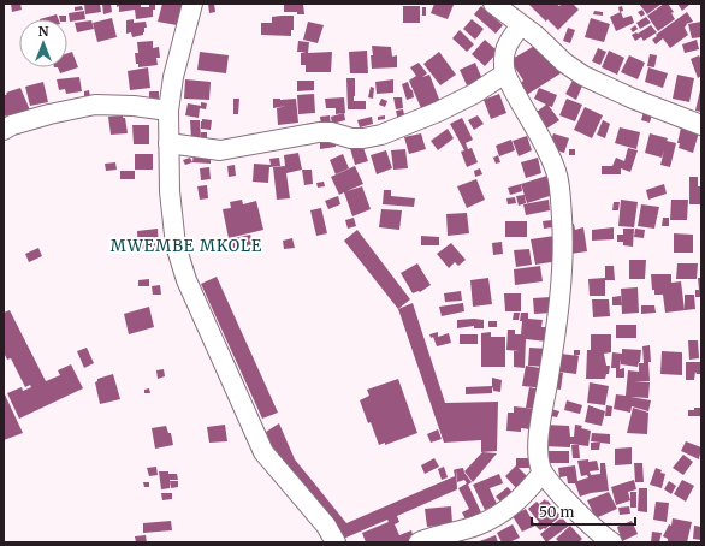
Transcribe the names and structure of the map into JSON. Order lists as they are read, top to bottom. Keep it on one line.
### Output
{"districts":["MWEMBE MKOLE"],"scale_bar":"50 m","north":"top"}
